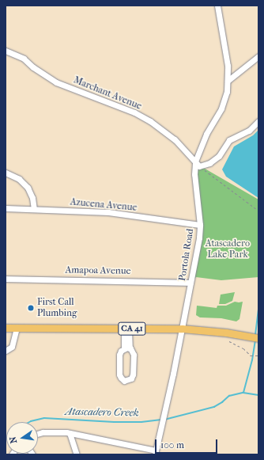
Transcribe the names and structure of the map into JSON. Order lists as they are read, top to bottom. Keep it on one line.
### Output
{"streets":{"main road":["CA 41"],"street":["Marchant Avenue","Azucena Avenue","Portola Road","Amapoa Avenue"]},"crossings":[["Marchant Avenue","Portola Road"],["Azucena Avenue","Portola Road"],["Portola Road","Amapoa Avenue"],["Portola Road","CA 41"]],"water":["Atascadero Creek"],"parks":["Atascadero Lake Park"],"places":["First Call Plumbing"],"scale_bar":"100 m","north":"left"}
